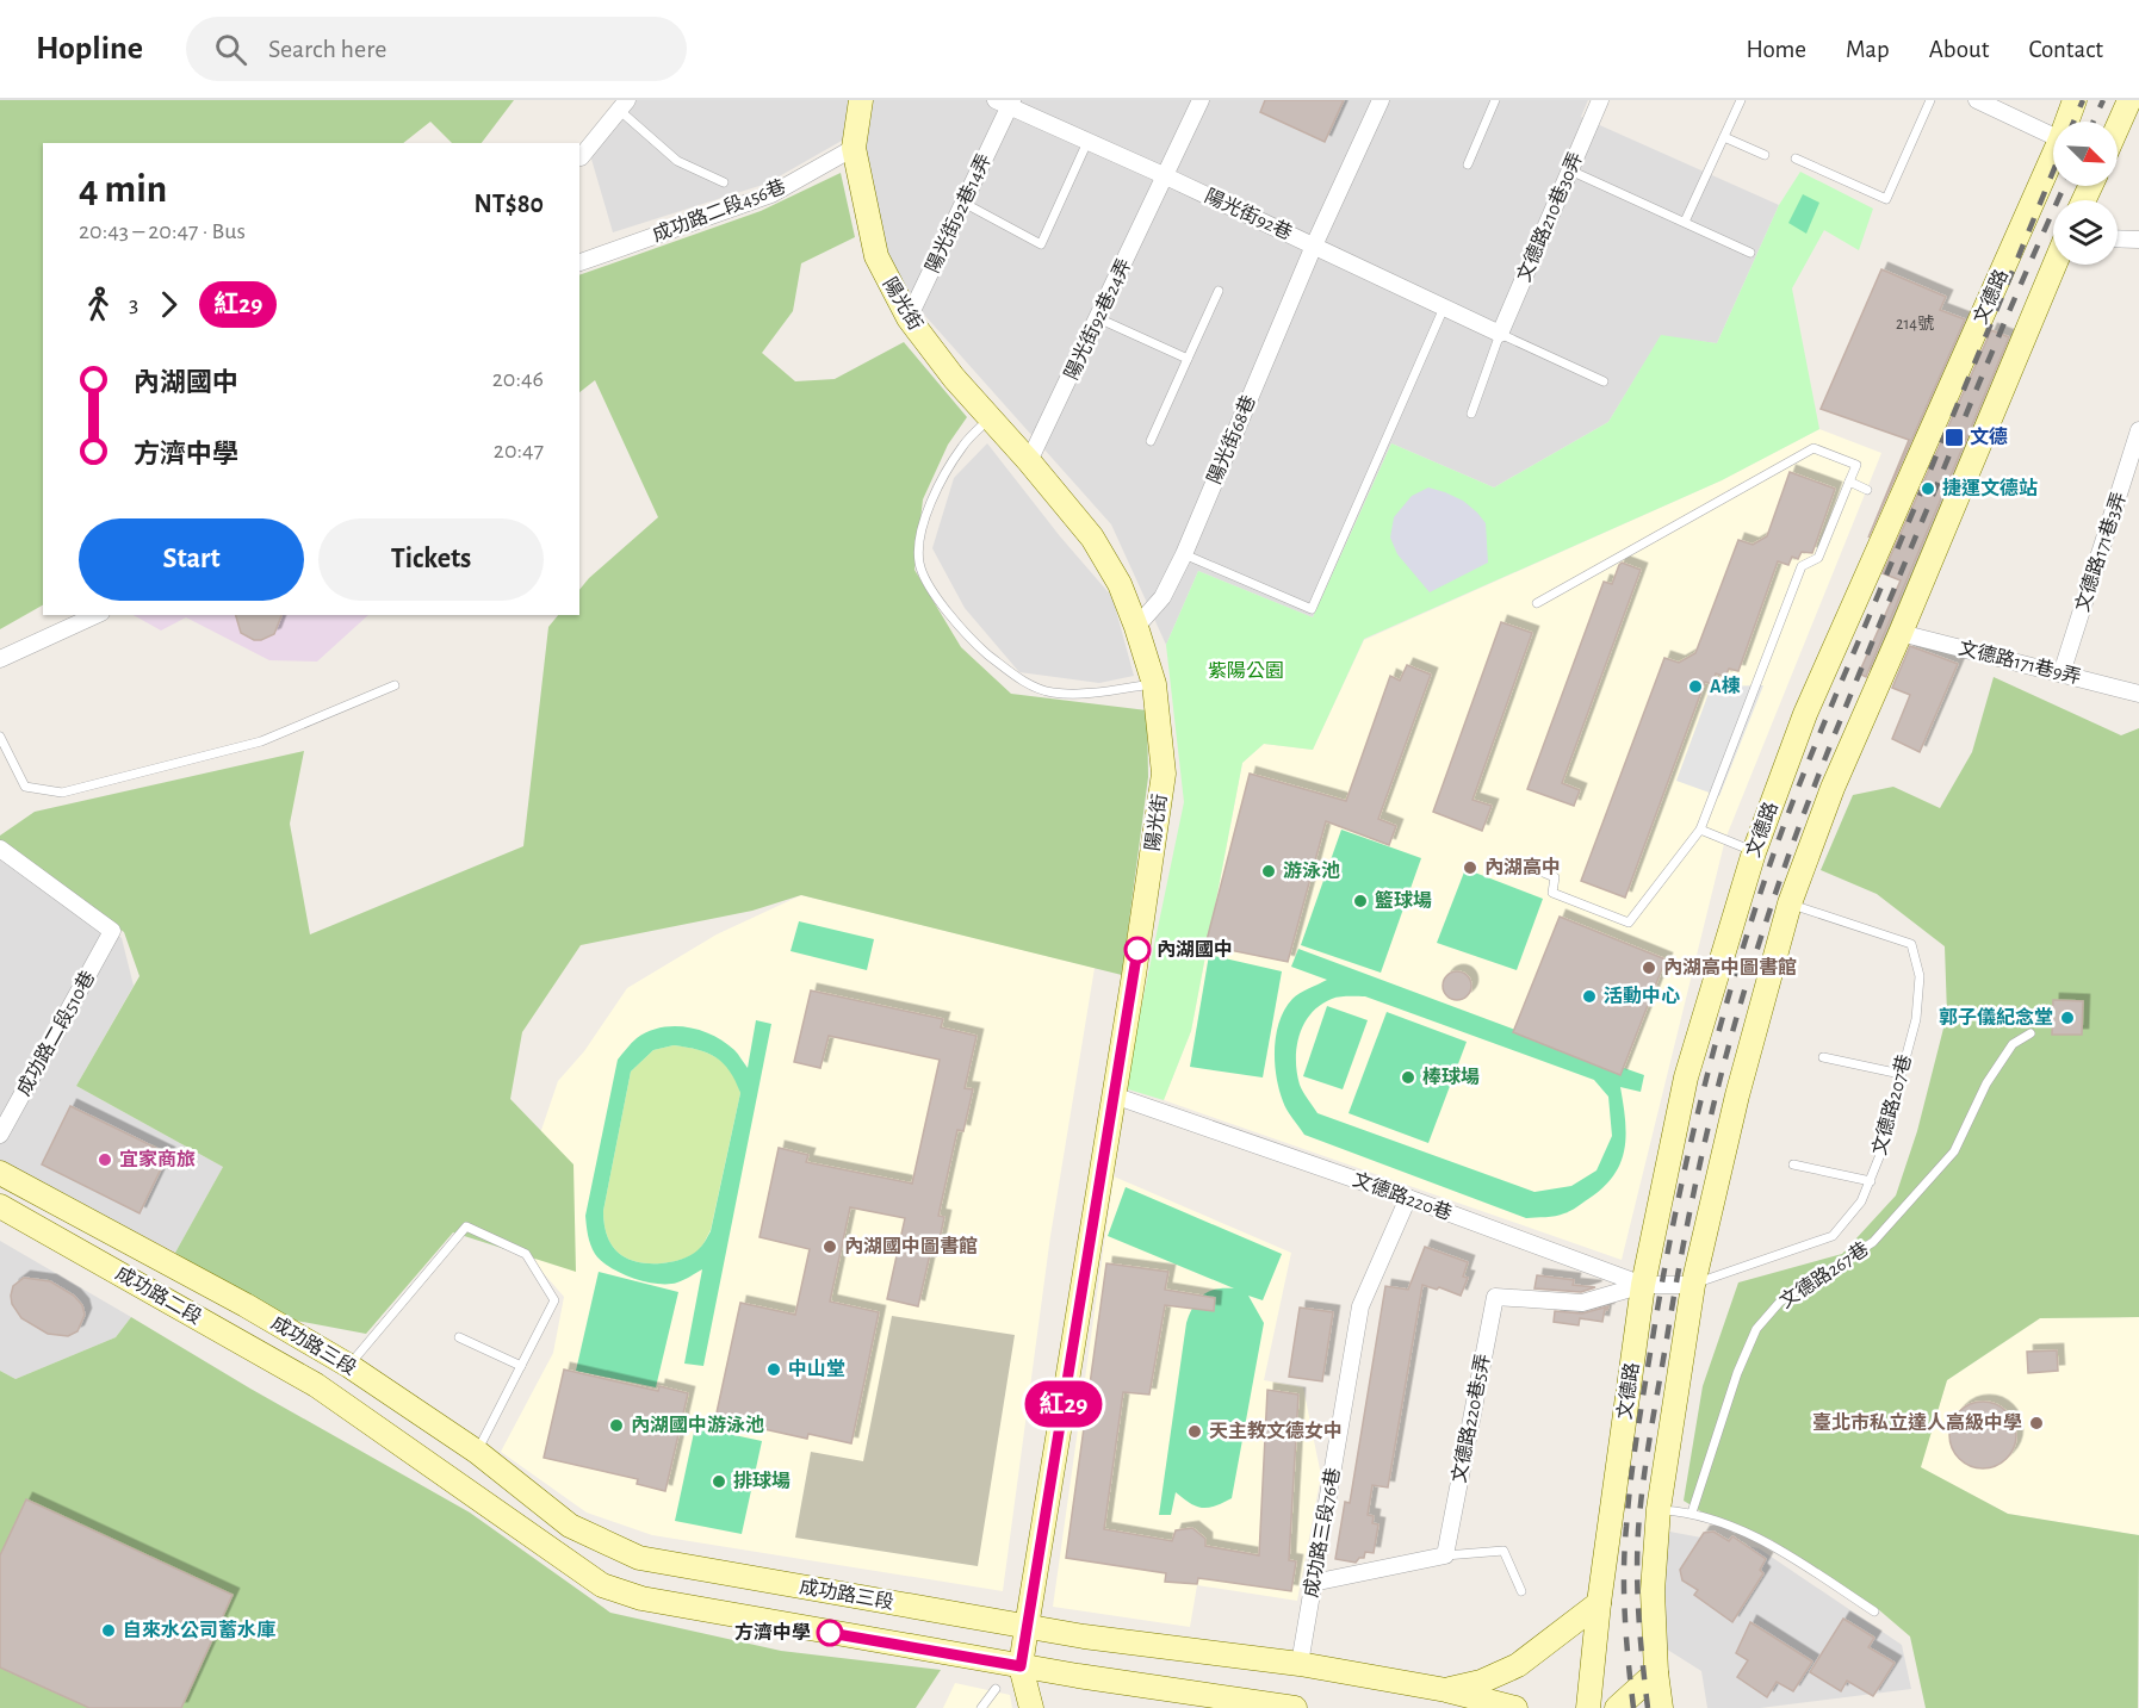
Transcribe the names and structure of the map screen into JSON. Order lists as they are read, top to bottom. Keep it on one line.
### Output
{"streets":{"main road":["文德路","陽光街","成功路二段","成功路三段"],"street":["成功路二段456巷","陽光街92巷14弄","陽光街92巷","文德路210巷30弄","陽光街92巷24弄","陽光街68巷","文德路171巷3弄","文德路171巷9弄","成功路二段510巷","文德路220巷","文德路220巷5弄","成功路三段76巷"],"lane":["文德路207巷","文德路267巷"]},"crossings":[["成功路二段456巷","陽光街"],["陽光街92巷14弄","陽光街92巷"],["陽光街92巷14弄","陽光街"],["陽光街92巷","文德路210巷30弄"],["陽光街92巷","陽光街92巷24弄"],["陽光街92巷","陽光街68巷"],["文德路","文德路220巷"],["文德路","文德路220巷5弄"],["陽光街","陽光街92巷24弄"],["陽光街","陽光街68巷"],["陽光街","文德路220巷"],["陽光街","成功路三段"],["文德路171巷3弄","文德路171巷9弄"],["文德路207巷","文德路220巷"],["文德路220巷","文德路220巷5弄"],["文德路220巷","成功路三段76巷"],["成功路二段","成功路三段"],["成功路三段","成功路三段76巷"]],"parks":["紫陽公園"],"places":{"transit":["文德"],"other":["捷運文德站","A棟","內湖高中","游泳池","籃球場","內湖國中","內湖高中圖書館","活動中心","郭子儀紀念堂","棒球場","宜家商旅","內湖國中圖書館","中山堂","臺北市私立達人高級中學","內湖國中游泳池","天主教文德女中","排球場","自來水公司蓄水庫","方濟中學"]},"lines":["bus line 紅29"],"house_numbers":["214號"],"north":"bottom right","page":{"header":"Hopline","search":"Search here","nav":["Home","Map","About","Contact"],"on_map":"紅29","heading":["4 min","20:43 – 20:47 · Bus","NT$80"],"legs":["3","紅29"],"list":[{"name":"內湖國中","value":"20:46"},{"name":"方濟中學","value":"20:47"}],"buttons":["Start","Tickets"]}}
